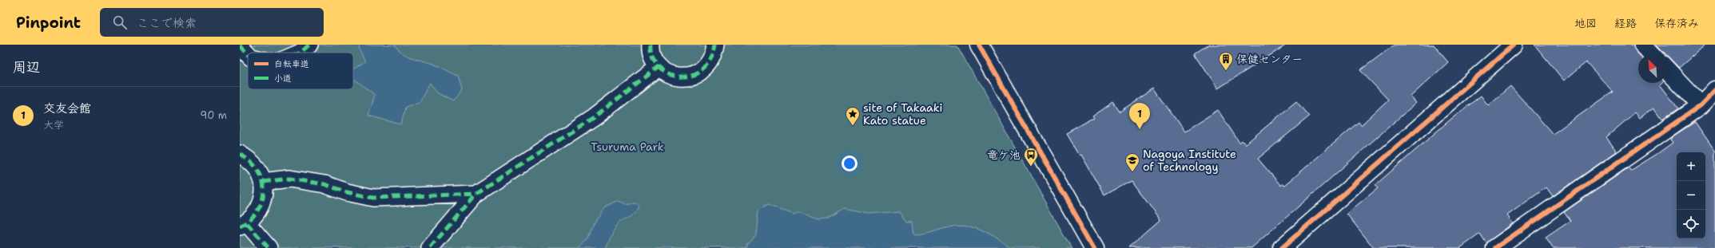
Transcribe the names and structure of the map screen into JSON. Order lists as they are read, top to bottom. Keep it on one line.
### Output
{"parks":["Tsuruma Park"],"places":{"building":["保健センター"],"place":["site of Takaaki Kato statue"],"bus stop":["竜ケ池"],"school or university":["Nagoya Institute of Technology"]},"legend":["自転車道","小道"],"north":"top left","page":{"header":"Pinpoint","search":"ここで検索","nav":["地図","経路","保存済み"],"heading":"周辺","list":[{"mark":"1","name":"交友会館","note":"大学","value":"90 m"}],"pins":"1","map_buttons":["+","−"]}}
